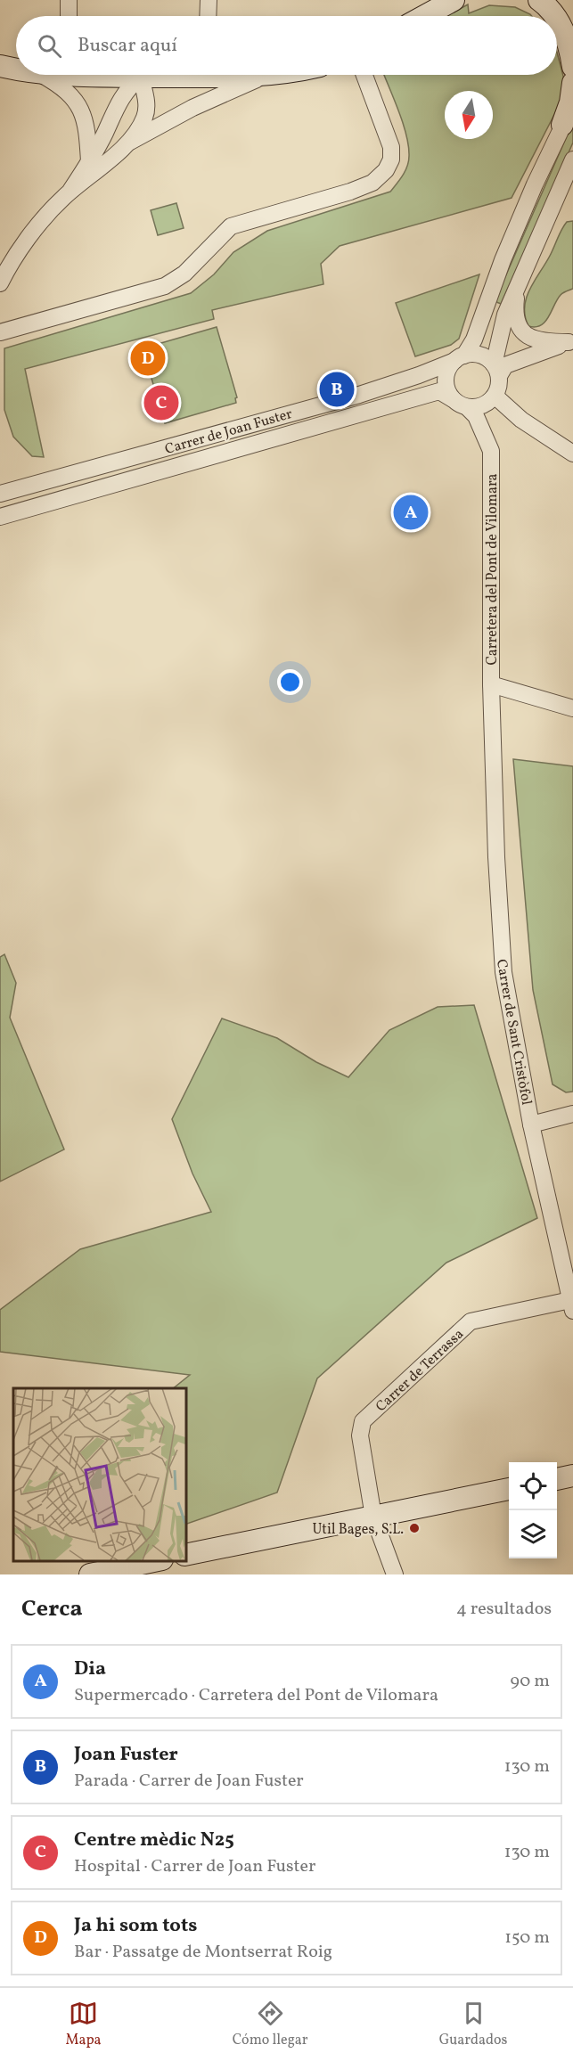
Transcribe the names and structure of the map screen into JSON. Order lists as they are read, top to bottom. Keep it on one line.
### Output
{"streets":{"street":["Carrer de Joan Fuster","Carretera del Pont de Vilomara","Carrer de Sant Cristòfol","Carrer de Terrassa"]},"crossings":[["Carrer de Joan Fuster","Carretera del Pont de Vilomara"],["Carretera del Pont de Vilomara","Carrer de Sant Cristòfol"],["Carrer de Sant Cristòfol","Carrer de Terrassa"]],"places":["Util Bages, S.L."],"north":"bottom","page":{"search":"Buscar aquí","pins":["D","B","C","A"],"heading":["Cerca","4 resultados"],"list":[{"mark":"A","name":"Dia","note":"Supermercado · Carretera del Pont de Vilomara","value":"90 m"},{"mark":"B","name":"Joan Fuster","note":"Parada · Carrer de Joan Fuster","value":"130 m"},{"mark":"C","name":"Centre mèdic N25","note":"Hospital · Carrer de Joan Fuster","value":"130 m"},{"mark":"D","name":"Ja hi som tots","note":"Bar · Passatge de Montserrat Roig","value":"150 m"}],"nav":["Mapa","Cómo llegar","Guardados"]}}
